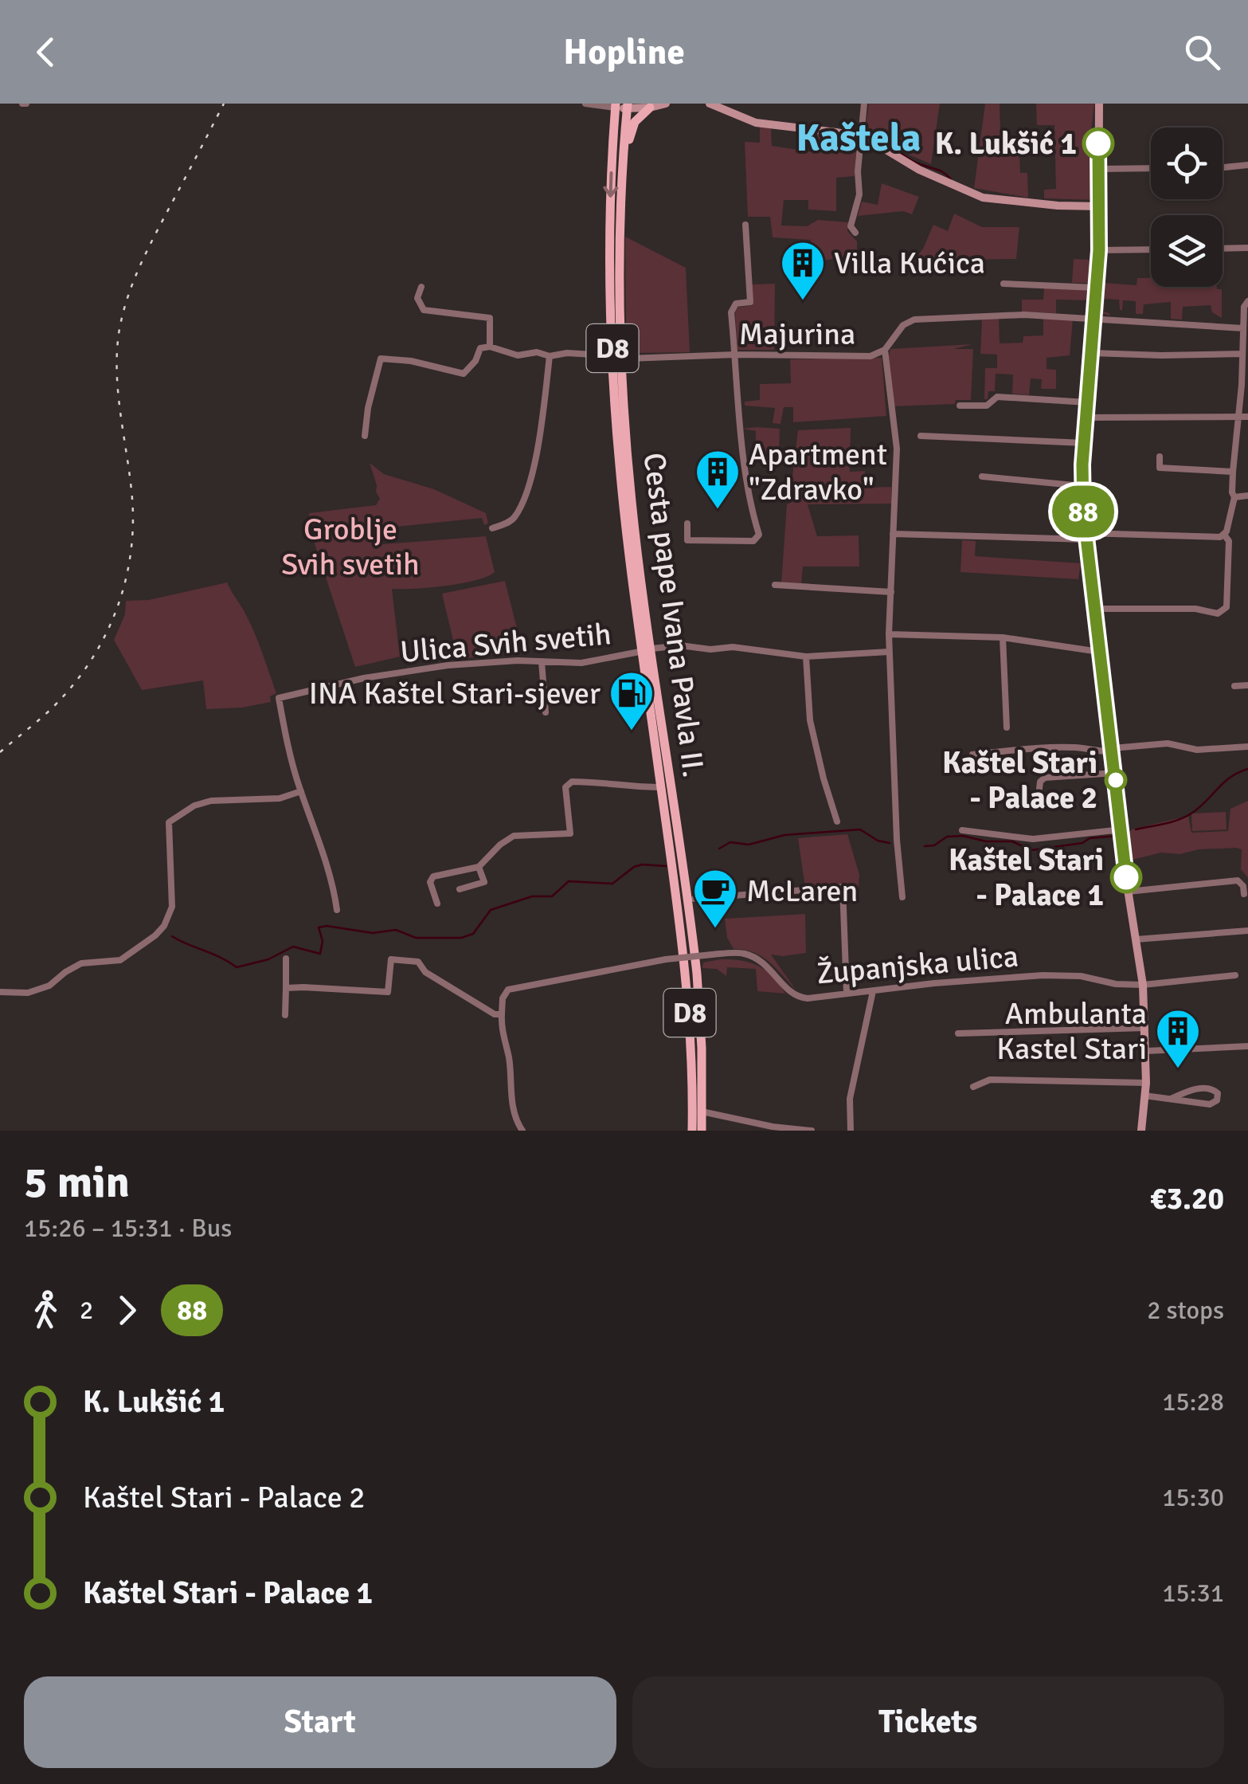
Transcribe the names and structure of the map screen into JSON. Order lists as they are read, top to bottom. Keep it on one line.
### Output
{"streets":{"main road":["D8","Cesta pape Ivana Pavla II."],"street":["Majurina","Ulica Svih svetih","Županjska ulica"]},"crossings":[["Cesta pape Ivana Pavla II.","Ulica Svih svetih"]],"districts":["Kaštela"],"parks":["Groblje Svih svetih"],"places":{"other":["K. Lukšić 1","Kaštel Stari - Palace 2","Kaštel Stari - Palace 1"],"building":["Villa Kućica","Apartment \"Zdravko\"","Ambulanta Kastel Stari"],"fuel station":["INA Kaštel Stari-sjever"],"cafe":["McLaren"]},"lines":["bus line 88"],"page":{"header":"Hopline","on_map":"88","heading":["5 min","15:26 – 15:31 · Bus","€3.20"],"legs":["2","88","2 stops"],"list":[{"name":"K. Lukšić 1","value":"15:28"},{"name":"Kaštel Stari - Palace 2","value":"15:30"},{"name":"Kaštel Stari - Palace 1","value":"15:31"}],"buttons":["Start","Tickets"]}}
